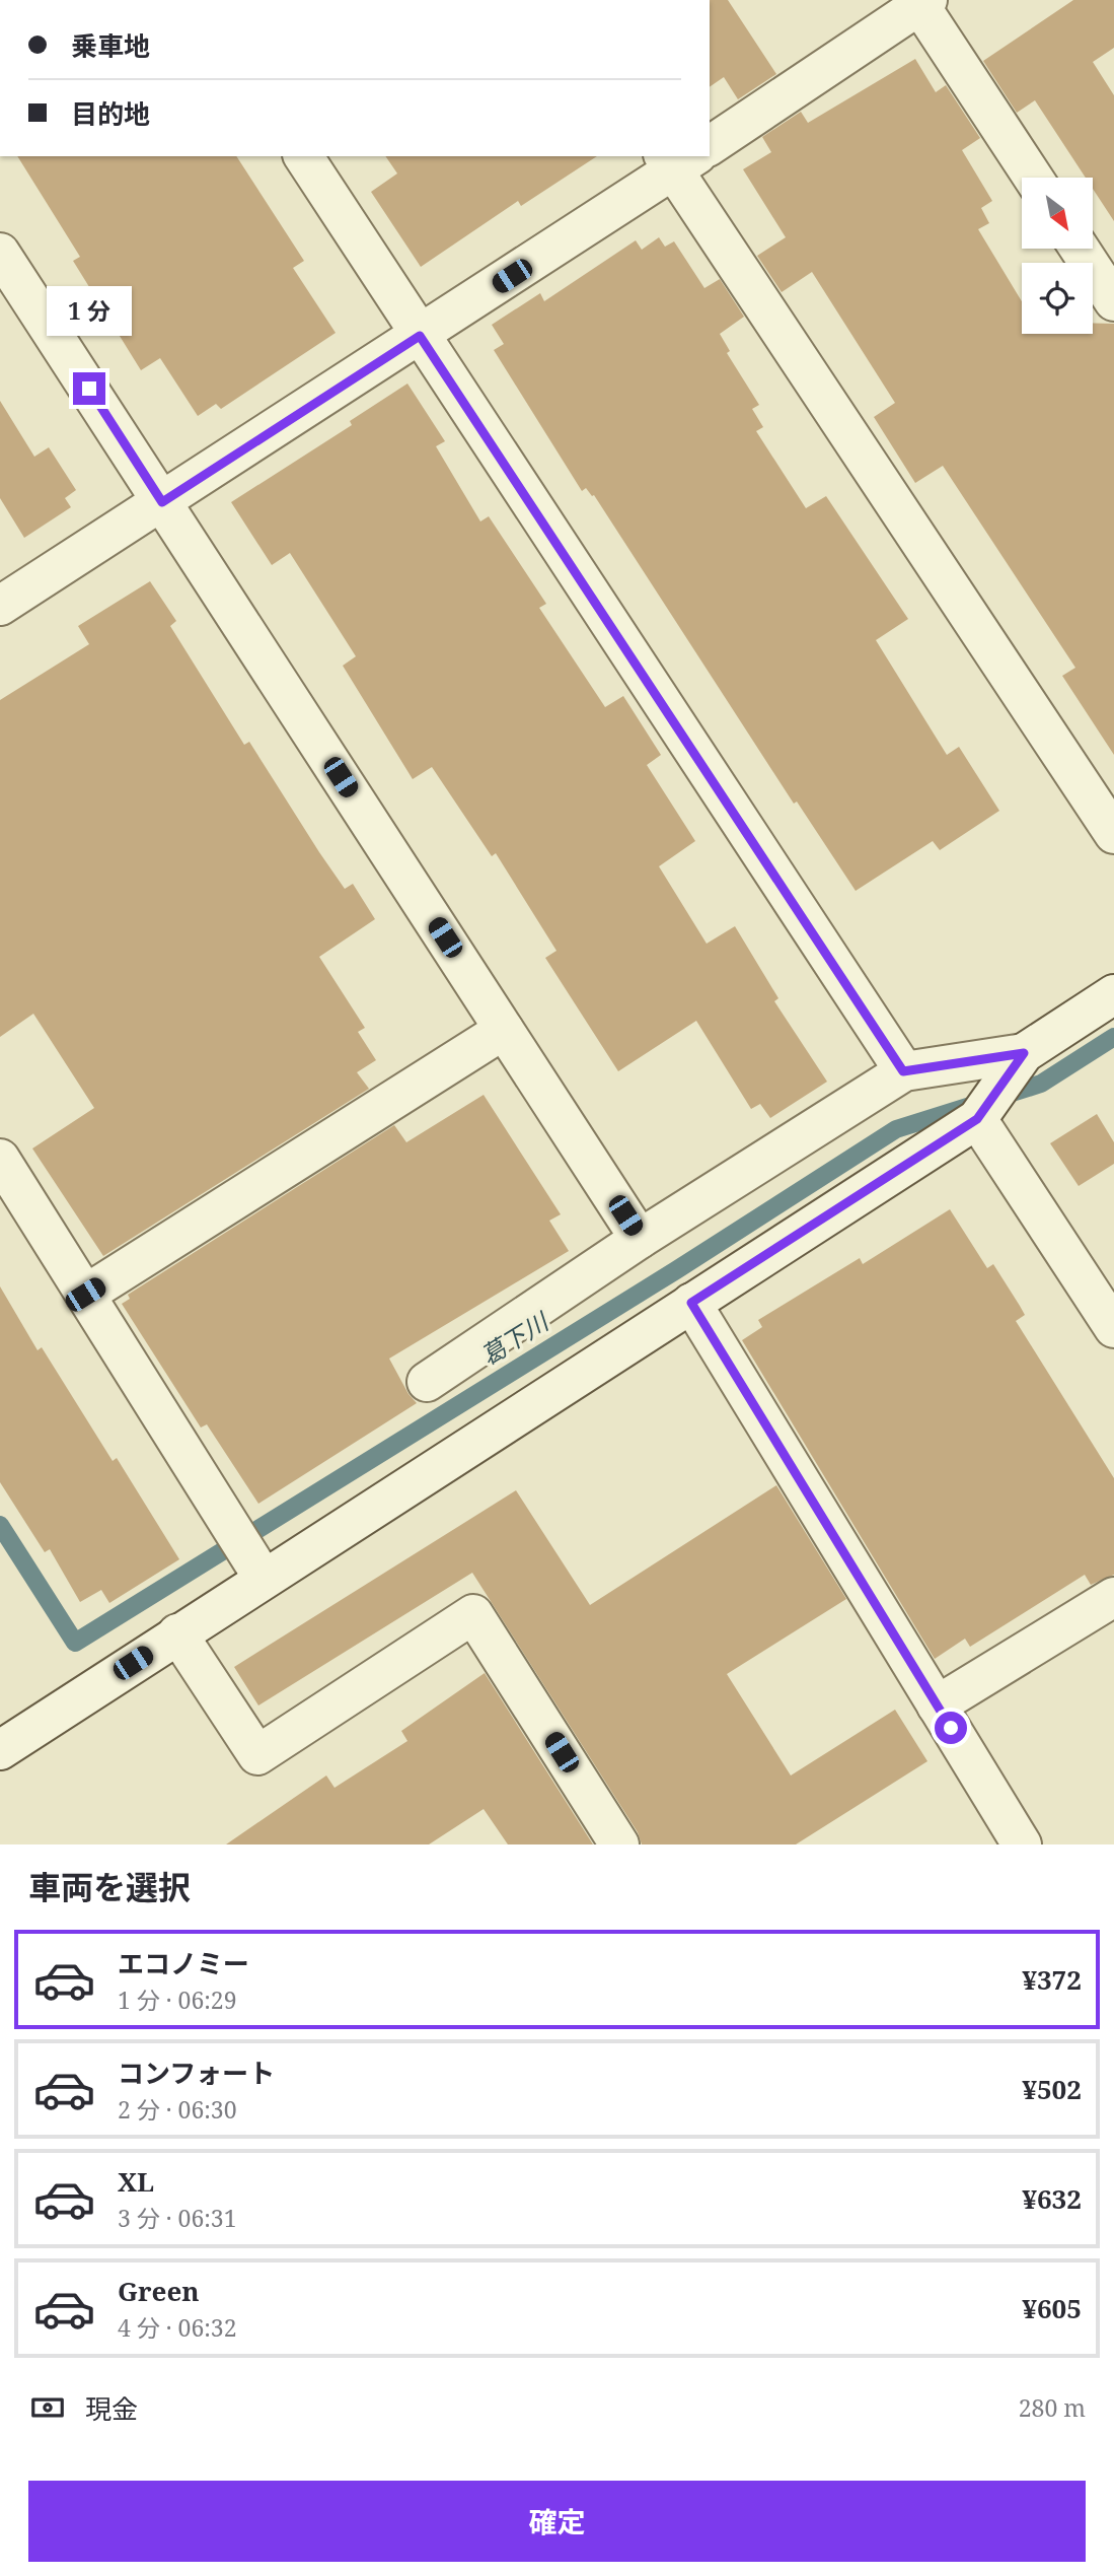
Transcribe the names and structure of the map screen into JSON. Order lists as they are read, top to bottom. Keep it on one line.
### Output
{"water":["葛下川"],"north":"bottom right","page":{"banner":["乗車地","目的地"],"bubble":"1 分","heading":"車両を選択","list":[{"name":"エコノミー","note":"1 分 · 06:29","value":"¥372"},{"name":"コンフォート","note":"2 分 · 06:30","value":"¥502"},{"name":"XL","note":"3 分 · 06:31","value":"¥632"},{"name":"Green","note":"4 分 · 06:32","value":"¥605"}],"pay":["現金","280 m"],"buttons":"確定"}}
